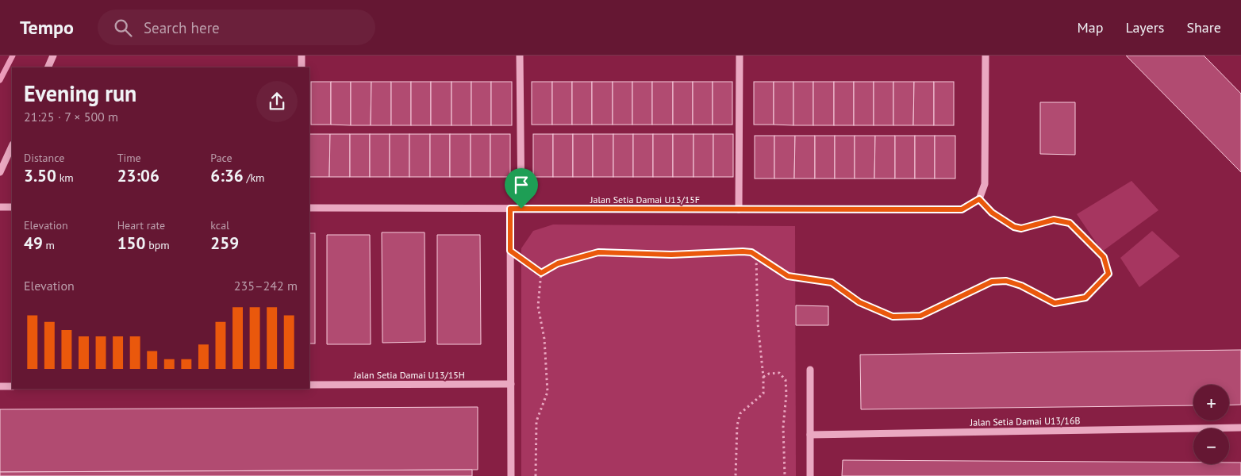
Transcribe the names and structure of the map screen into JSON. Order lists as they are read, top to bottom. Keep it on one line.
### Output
{"streets":{"street":["Jalan Setia Damai U13/15F","Jalan Setia Damai U13/15H","Jalan Setia Damai U13/16B"]},"page":{"header":"Tempo","search":"Search here","nav":["Map","Layers","Share"],"heading":["Evening run","21:25 · 7 × 500 m"],"stats":[["Distance","3.50 km"],["Time","23:06"],["Pace","6:36 /km"],["Elevation","49 m"],["Heart rate","150 bpm"],["kcal","259"]],"chart":["Elevation","235–242 m"],"map_buttons":["+","−"]}}
